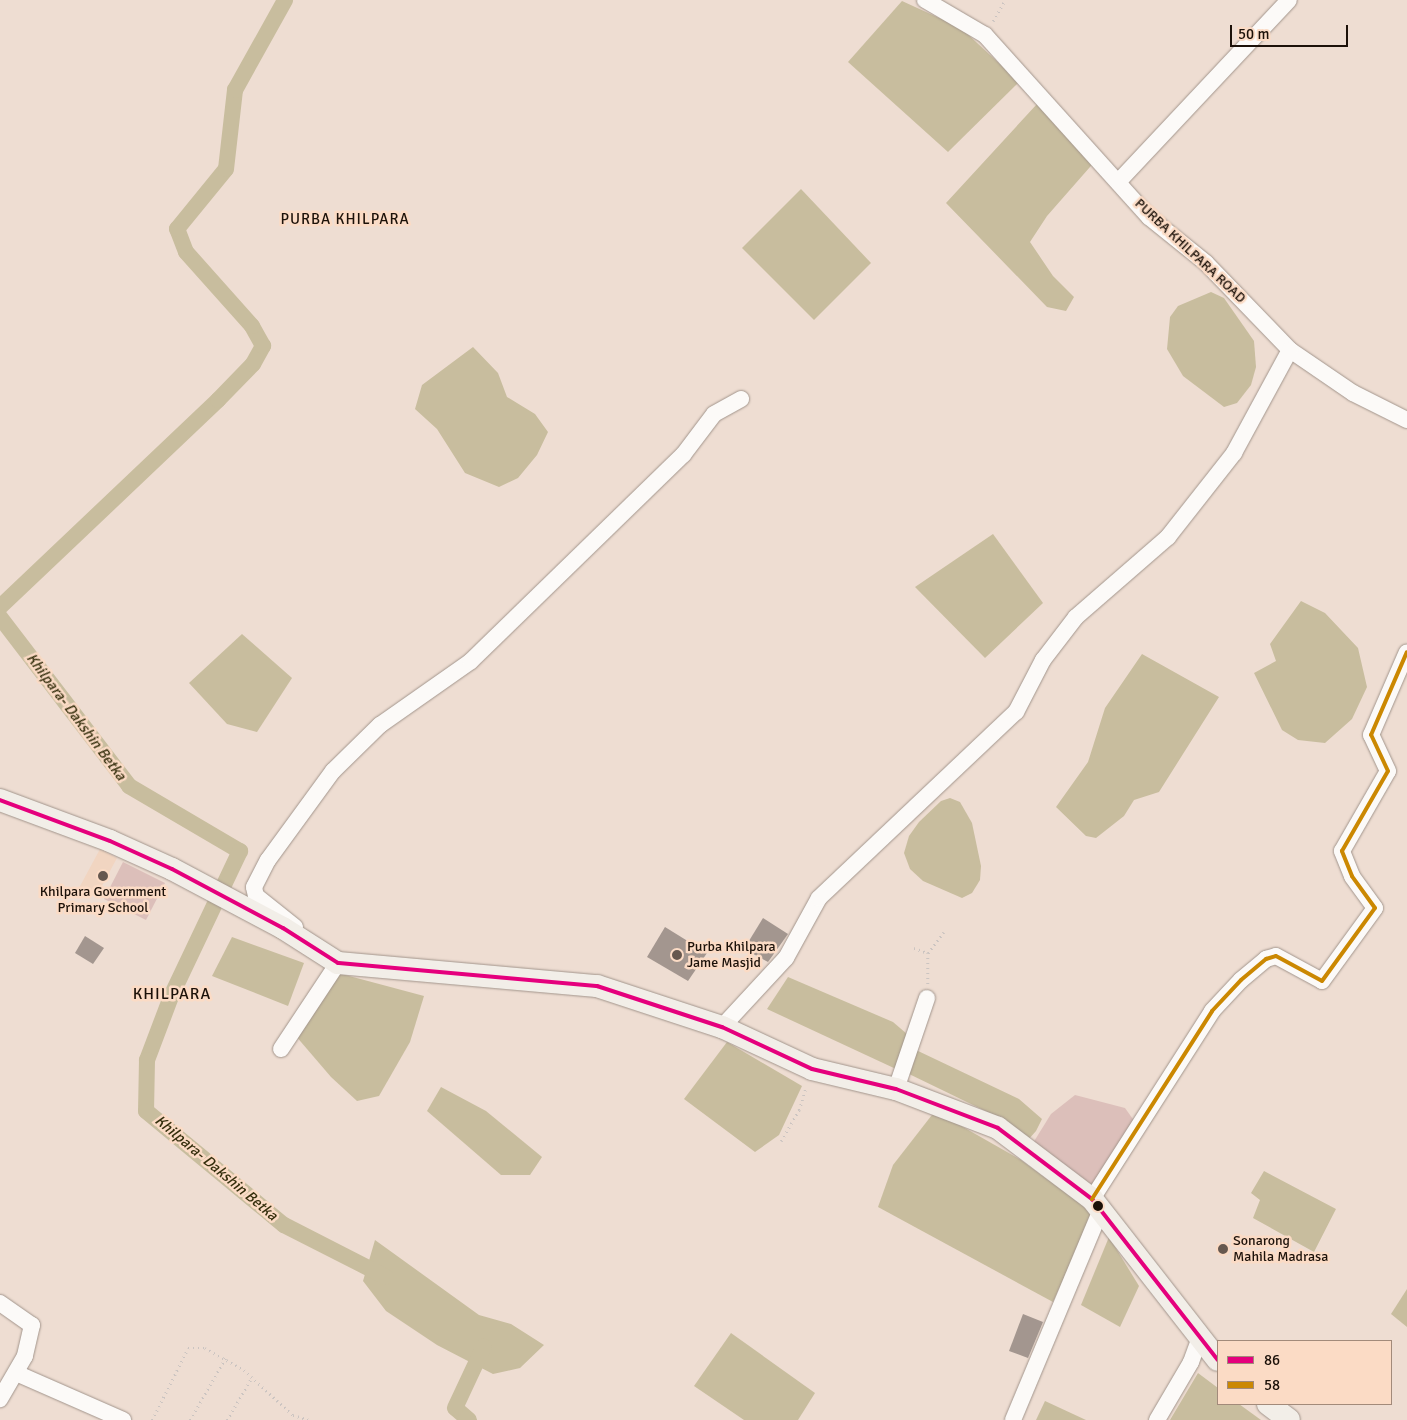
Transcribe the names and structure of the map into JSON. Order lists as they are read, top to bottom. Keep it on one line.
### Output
{"streets":{"street":["PURBA KHILPARA ROAD"]},"districts":["PURBA KHILPARA","KHILPARA"],"water":["Khilpara- Dakshin Betka"],"places":["Khilpara Government Primary School","Purba Khilpara Jame Masjid","Sonarong Mahila Madrasa"],"lines":["transit line 58","transit line 86"],"legend":["86","58"],"scale_bar":"50 m"}
